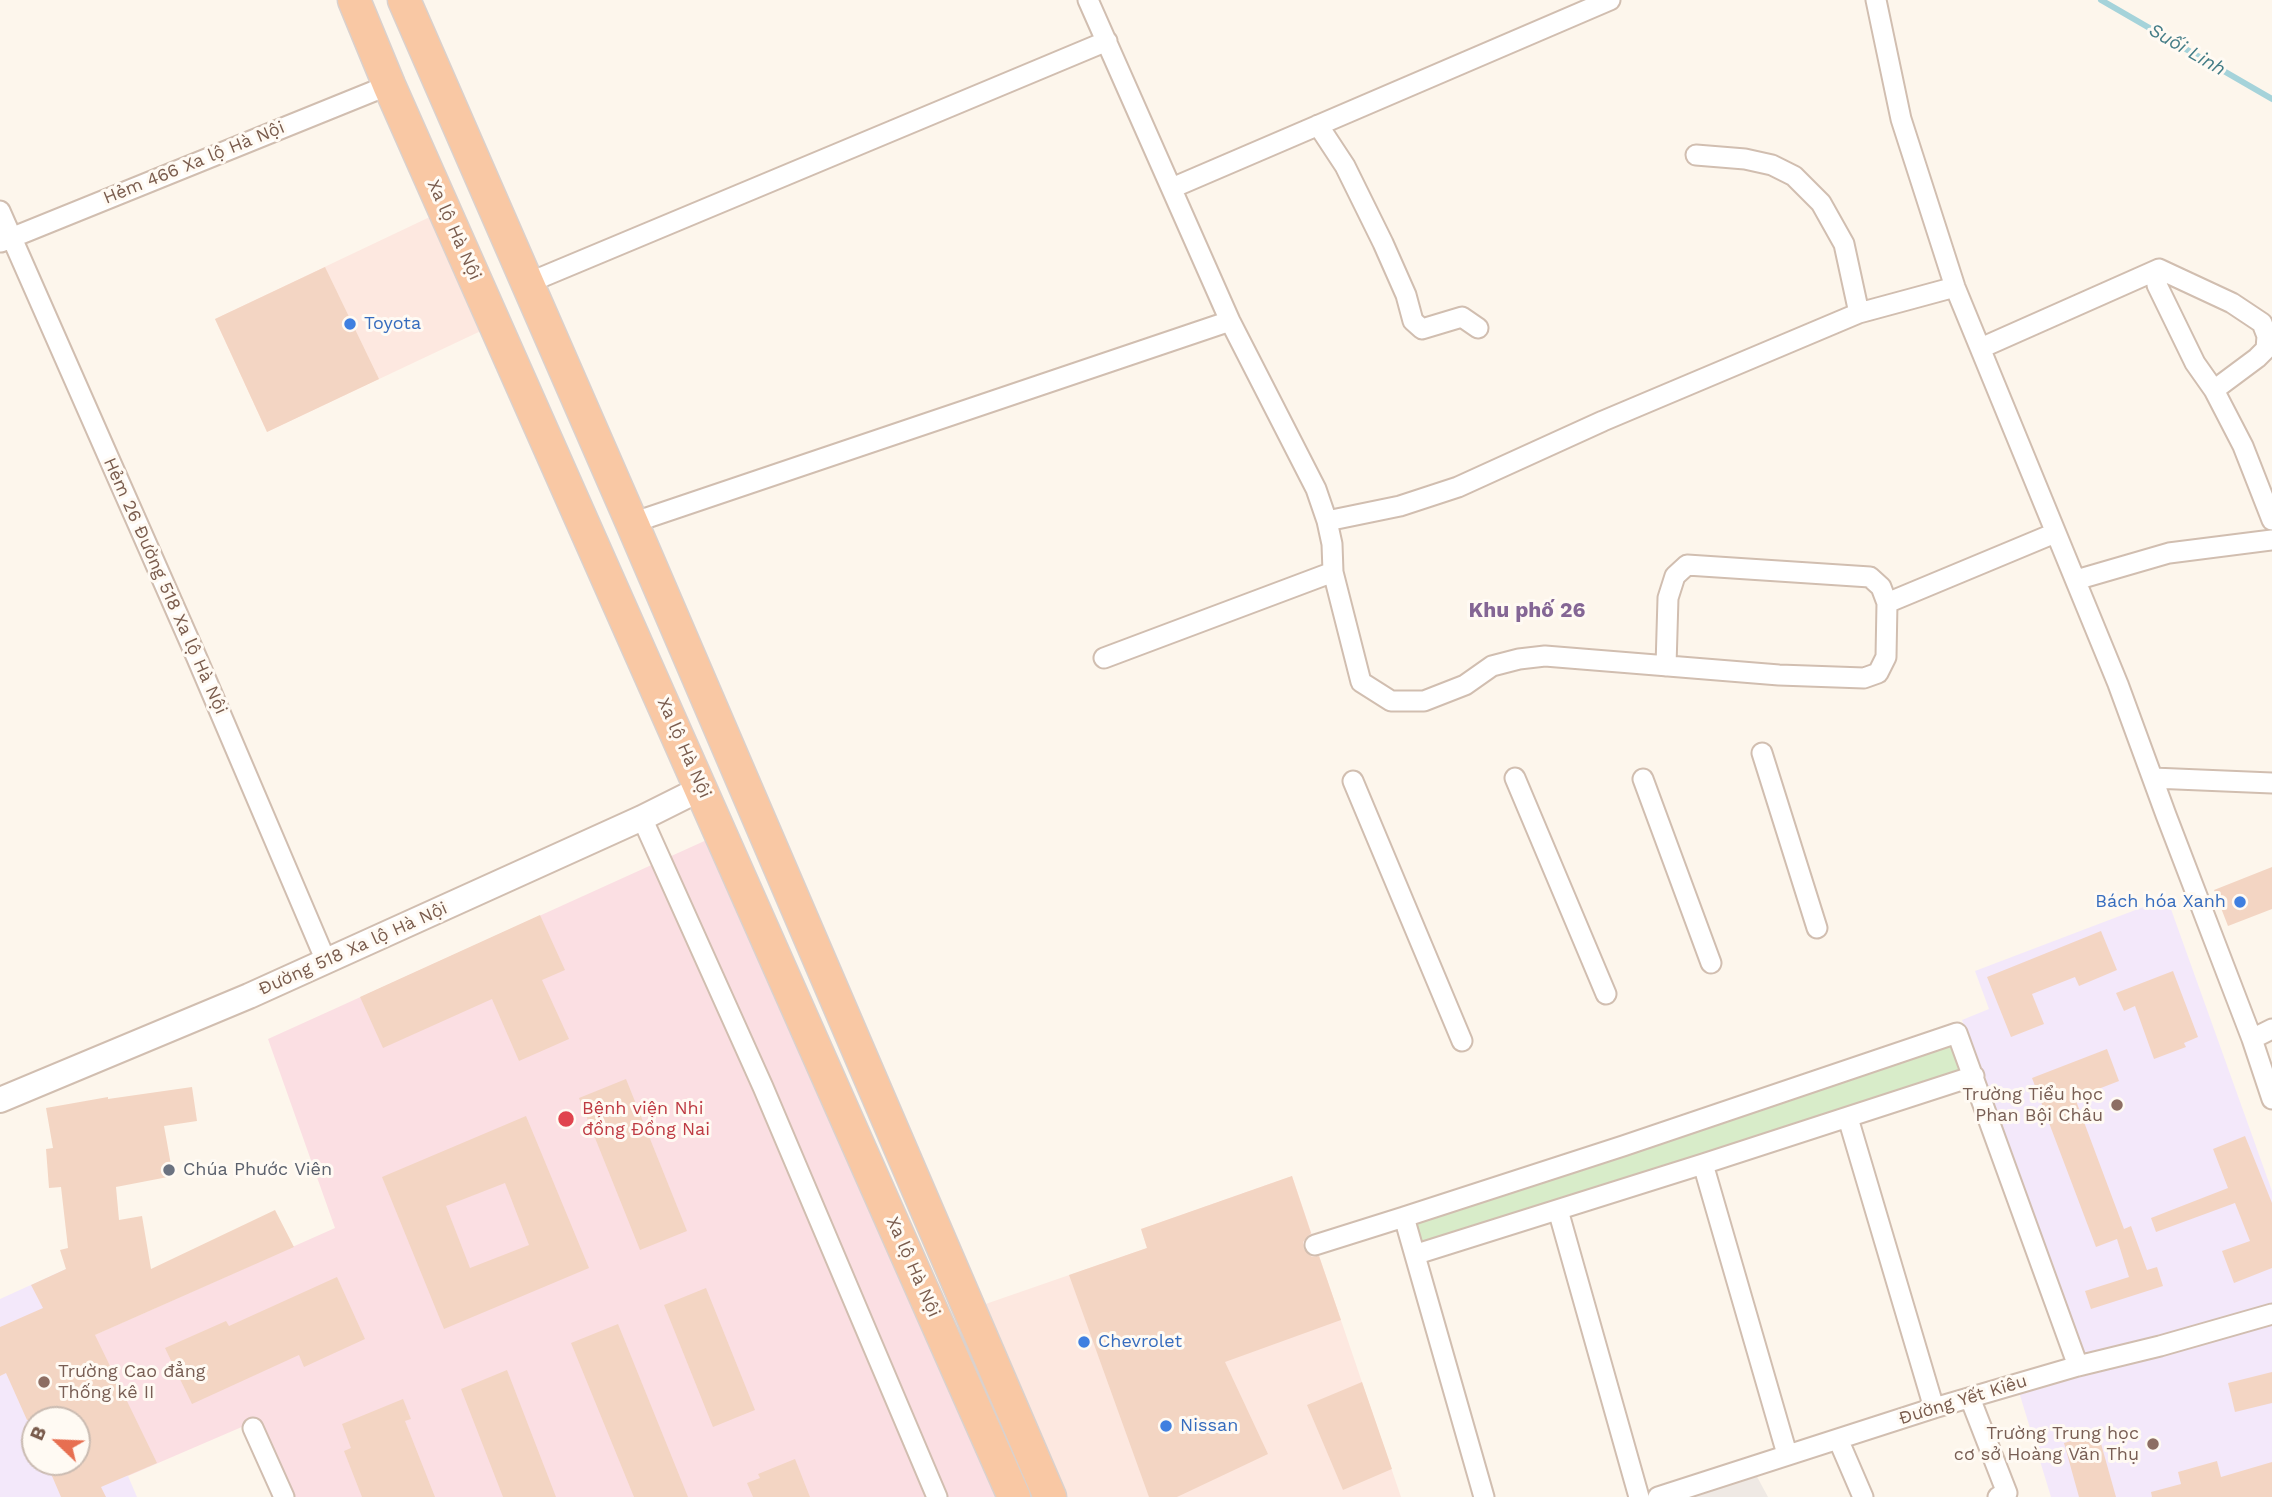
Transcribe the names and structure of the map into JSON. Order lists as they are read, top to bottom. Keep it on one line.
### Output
{"streets":{"highway":["Xa lộ Hà Nội"],"street":["Hẻm 466 Xa lộ Hà Nội","Hẻm 26 Đường 518 Xa lộ Hà Nội","Đường 518 Xa lộ Hà Nội","Đường Yết Kiêu"]},"crossings":[["Hẻm 466 Xa lộ Hà Nội","Xa lộ Hà Nội"],["Hẻm 466 Xa lộ Hà Nội","Hẻm 26 Đường 518 Xa lộ Hà Nội"],["Xa lộ Hà Nội","Đường 518 Xa lộ Hà Nội"],["Hẻm 26 Đường 518 Xa lộ Hà Nội","Đường 518 Xa lộ Hà Nội"]],"districts":["Khu phố 26"],"water":["Suối Linh"],"places":["Toyota","Bách hóa Xanh","Trường Tiểu học Phan Bội Châu","Bệnh viện Nhi đồng Đồng Nai","Chúa Phước Viên","Chevrolet","Trường Cao đẳng Thống kê II","Nissan","Trường Trung học cơ sở Hoàng Văn Thụ"],"north":"top left"}
